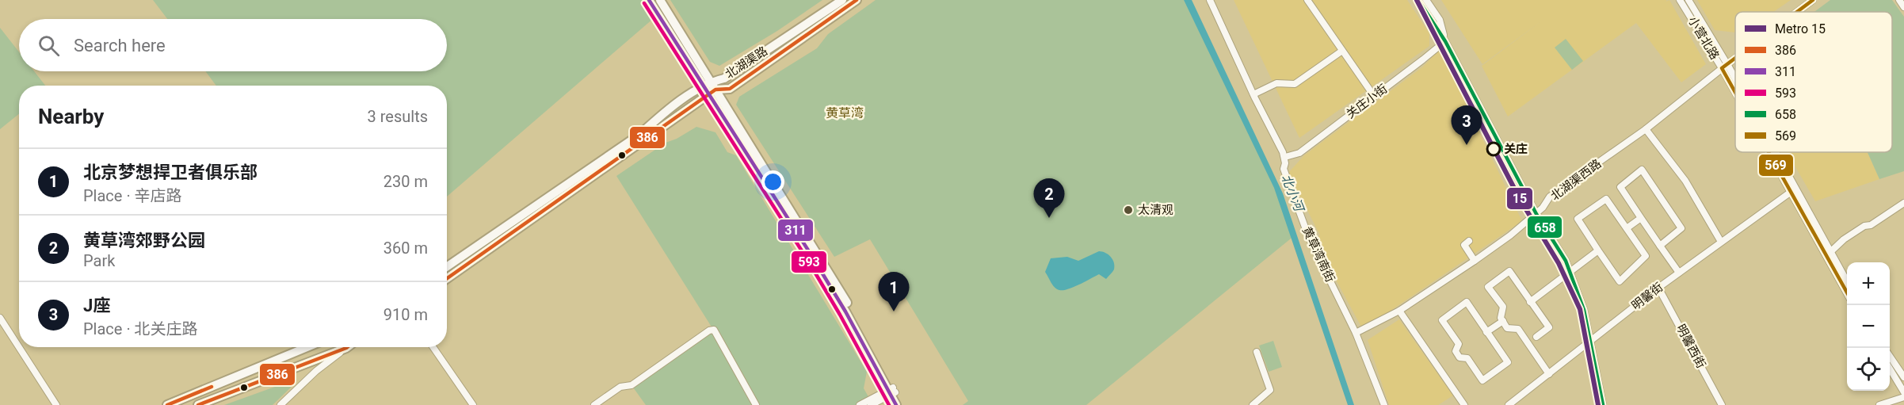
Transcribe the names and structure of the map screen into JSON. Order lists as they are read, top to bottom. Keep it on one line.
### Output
{"streets":{"main road":["北湖渠路"],"street":["小营北路","关庄小街","北湖渠西路","黄草湾南街","明馨街","明馨西街"]},"crossings":[["小营北路","北湖渠西路"],["小营北路","明馨街"],["关庄小街","黄草湾南街"],["北湖渠西路","黄草湾南街"],["明馨街","明馨西街"]],"districts":["黄草湾"],"water":["北小河"],"places":["关庄","太清观"],"lines":["metro line 15","transit line 386","transit line 311","transit line 658","transit line 569","transit line 593"],"legend":["Metro 15","386","311","593","658","569"],"page":{"search":"Search here","heading":["Nearby","3 results"],"pins":["3","2","1"],"list":[{"mark":"1","name":"北京梦想捍卫者俱乐部","note":"Place · 辛店路","value":"230 m"},{"mark":"2","name":"黄草湾郊野公园","note":"Park","value":"360 m"},{"mark":"3","name":"J座","note":"Place · 北关庄路","value":"910 m"}],"map_buttons":["+","−"]}}
